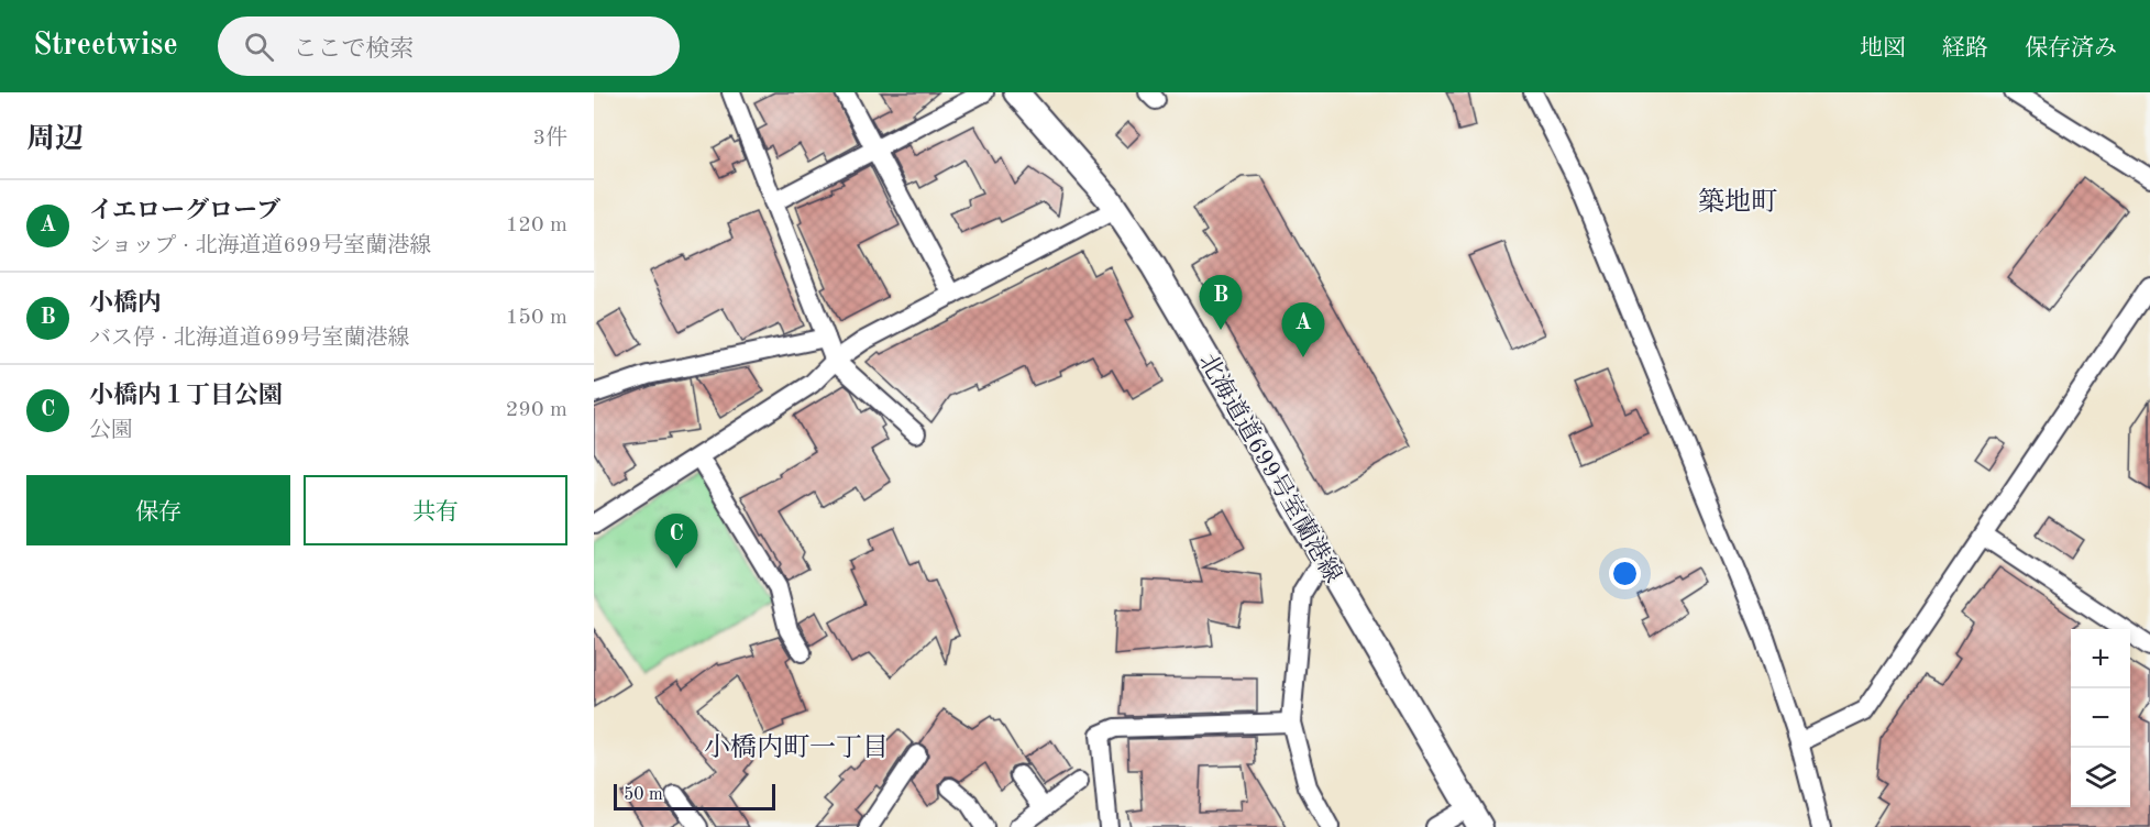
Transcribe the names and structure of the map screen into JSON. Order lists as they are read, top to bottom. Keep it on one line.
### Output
{"streets":{"main road":["北海道道699号室蘭港線"]},"districts":["築地町","小橋内町一丁目"],"scale_bar":"50 m","page":{"header":"Streetwise","search":"ここで検索","nav":["地図","経路","保存済み"],"heading":["周辺","3件"],"list":[{"mark":"A","name":"イエローグローブ","note":"ショップ · 北海道道699号室蘭港線","value":"120 m"},{"mark":"B","name":"小橋内","note":"バス停 · 北海道道699号室蘭港線","value":"150 m"},{"mark":"C","name":"小橋内１丁目公園","note":"公園","value":"290 m"}],"pins":["B","A","C"],"buttons":["保存","共有"],"map_buttons":["+","−"],"scale":"50 m"}}
